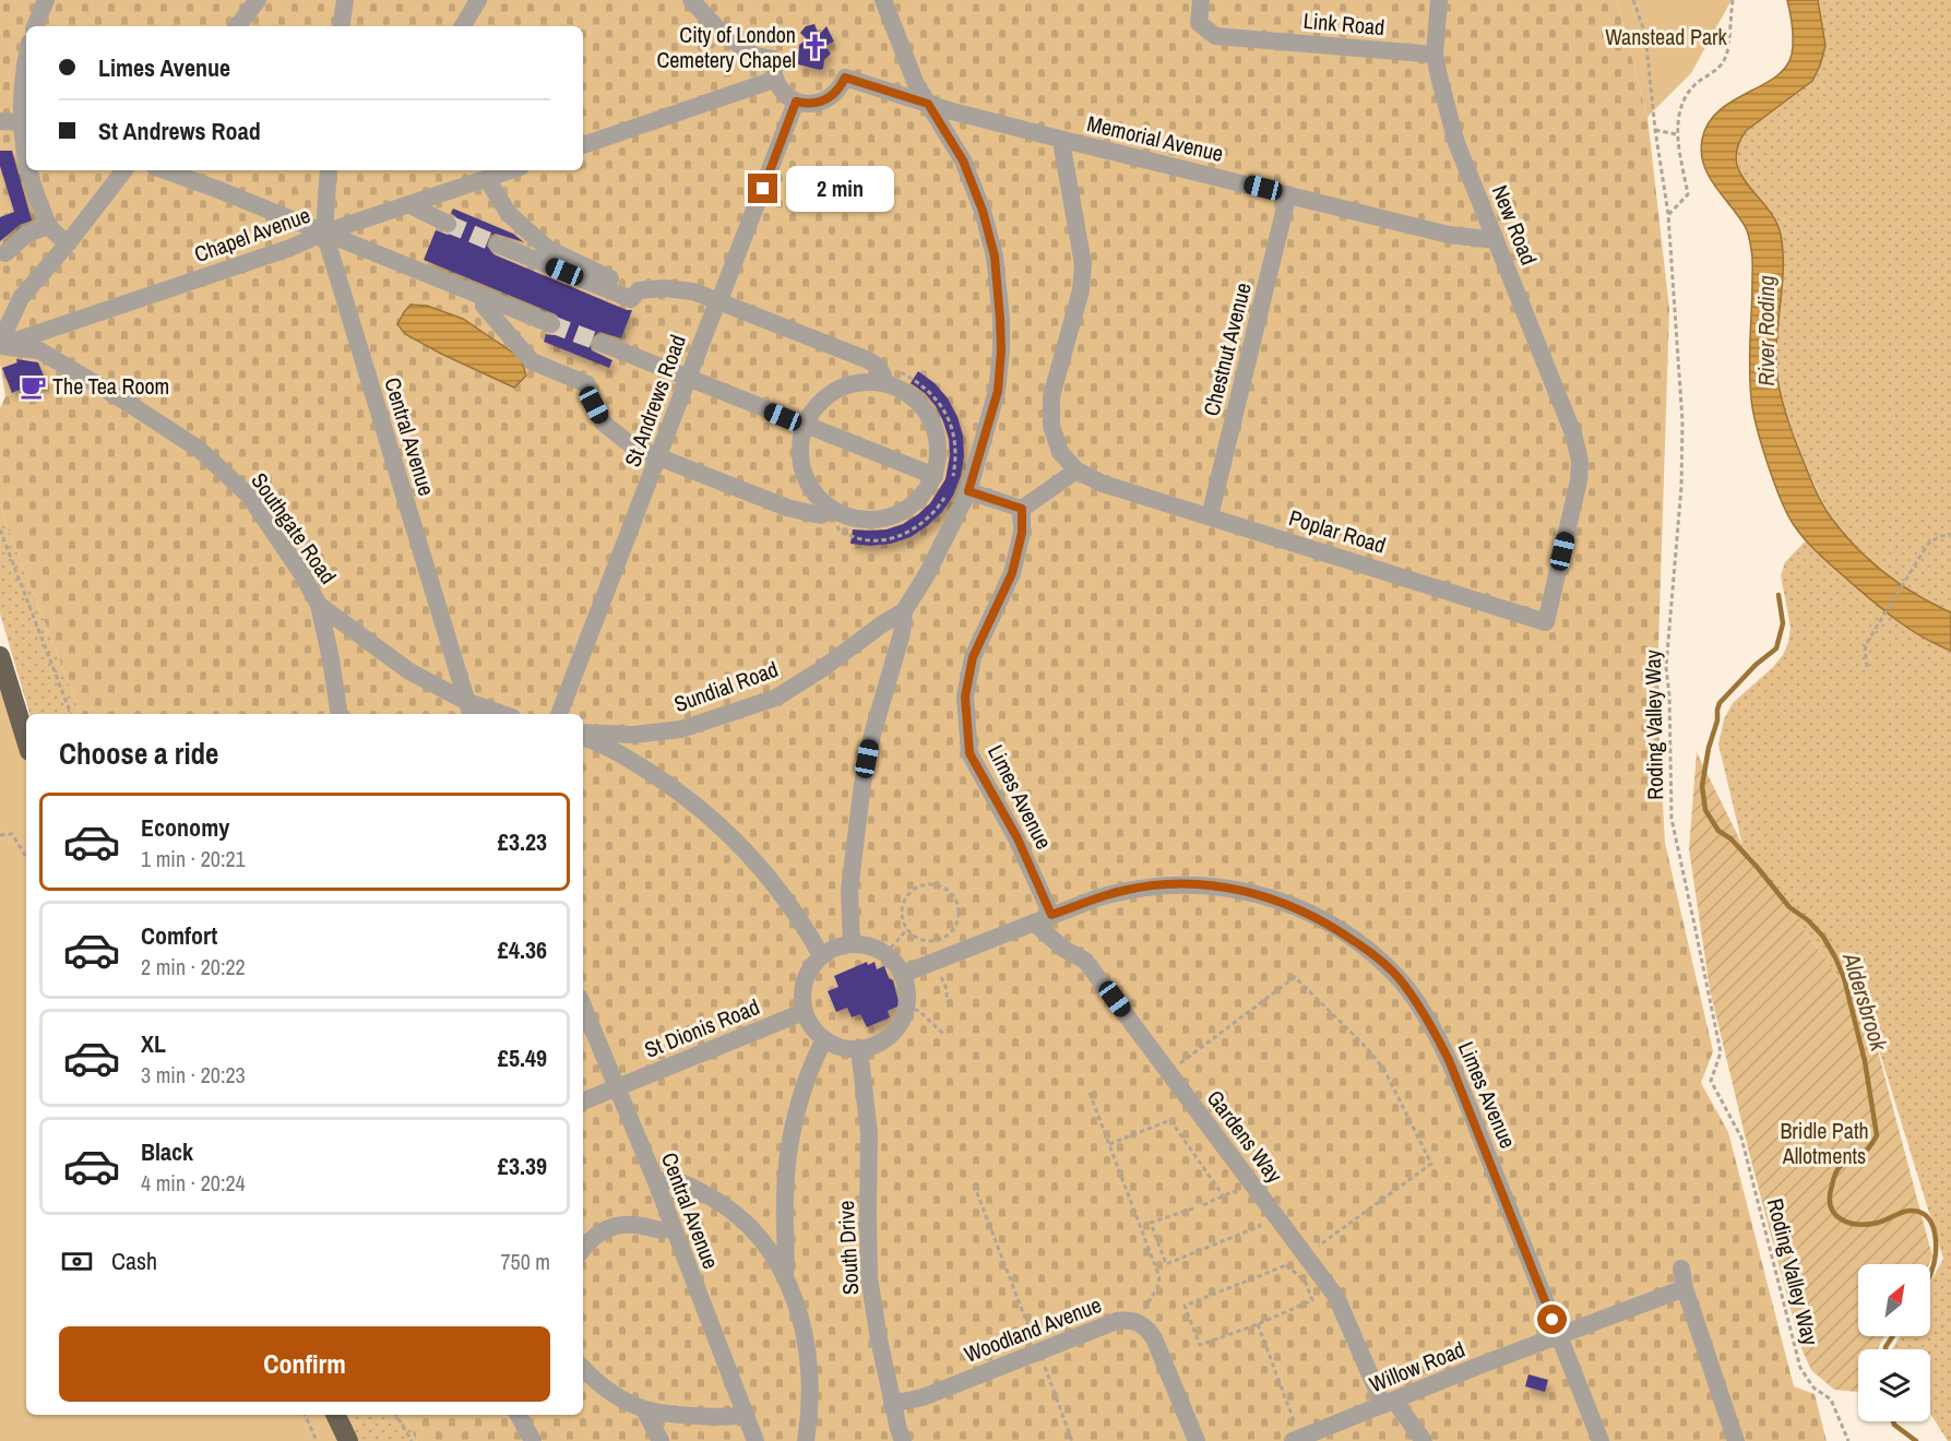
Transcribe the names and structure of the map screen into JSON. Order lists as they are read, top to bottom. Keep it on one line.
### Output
{"streets":{"lane":["Link Road","Memorial Avenue","New Road","Chapel Avenue","Chestnut Avenue","St Andrews Road","Central Avenue","Southgate Road","Poplar Road","Sundial Road","Limes Avenue","St Dionis Road","Gardens Way","South Drive","Woodland Avenue","Willow Road"],"path":["Roding Valley Way"]},"crossings":[["Link Road","New Road"],["Memorial Avenue","New Road"],["Memorial Avenue","Chestnut Avenue"],["Memorial Avenue","St Andrews Road"],["New Road","Poplar Road"],["Chapel Avenue","Central Avenue"],["Chapel Avenue","Southgate Road"],["Chestnut Avenue","Poplar Road"],["Central Avenue","St Dionis Road"],["Limes Avenue","Gardens Way"],["Limes Avenue","Willow Road"],["St Dionis Road","South Drive"],["Gardens Way","Willow Road"],["South Drive","Woodland Avenue"]],"water":["River Roding","Aldersbrook"],"parks":["Wanstead Park","Bridle Path Allotments"],"places":{"church":["City of London Cemetery Chapel"],"cafe":["The Tea Room"]},"north":"top right","page":{"banner":["Limes Avenue","St Andrews Road"],"bubble":"2 min","heading":"Choose a ride","list":[{"name":"Economy","note":"1 min · 20:21","value":"£3.23"},{"name":"Comfort","note":"2 min · 20:22","value":"£4.36"},{"name":"XL","note":"3 min · 20:23","value":"£5.49"},{"name":"Black","note":"4 min · 20:24","value":"£3.39"}],"pay":["Cash","750 m"],"buttons":"Confirm"}}
